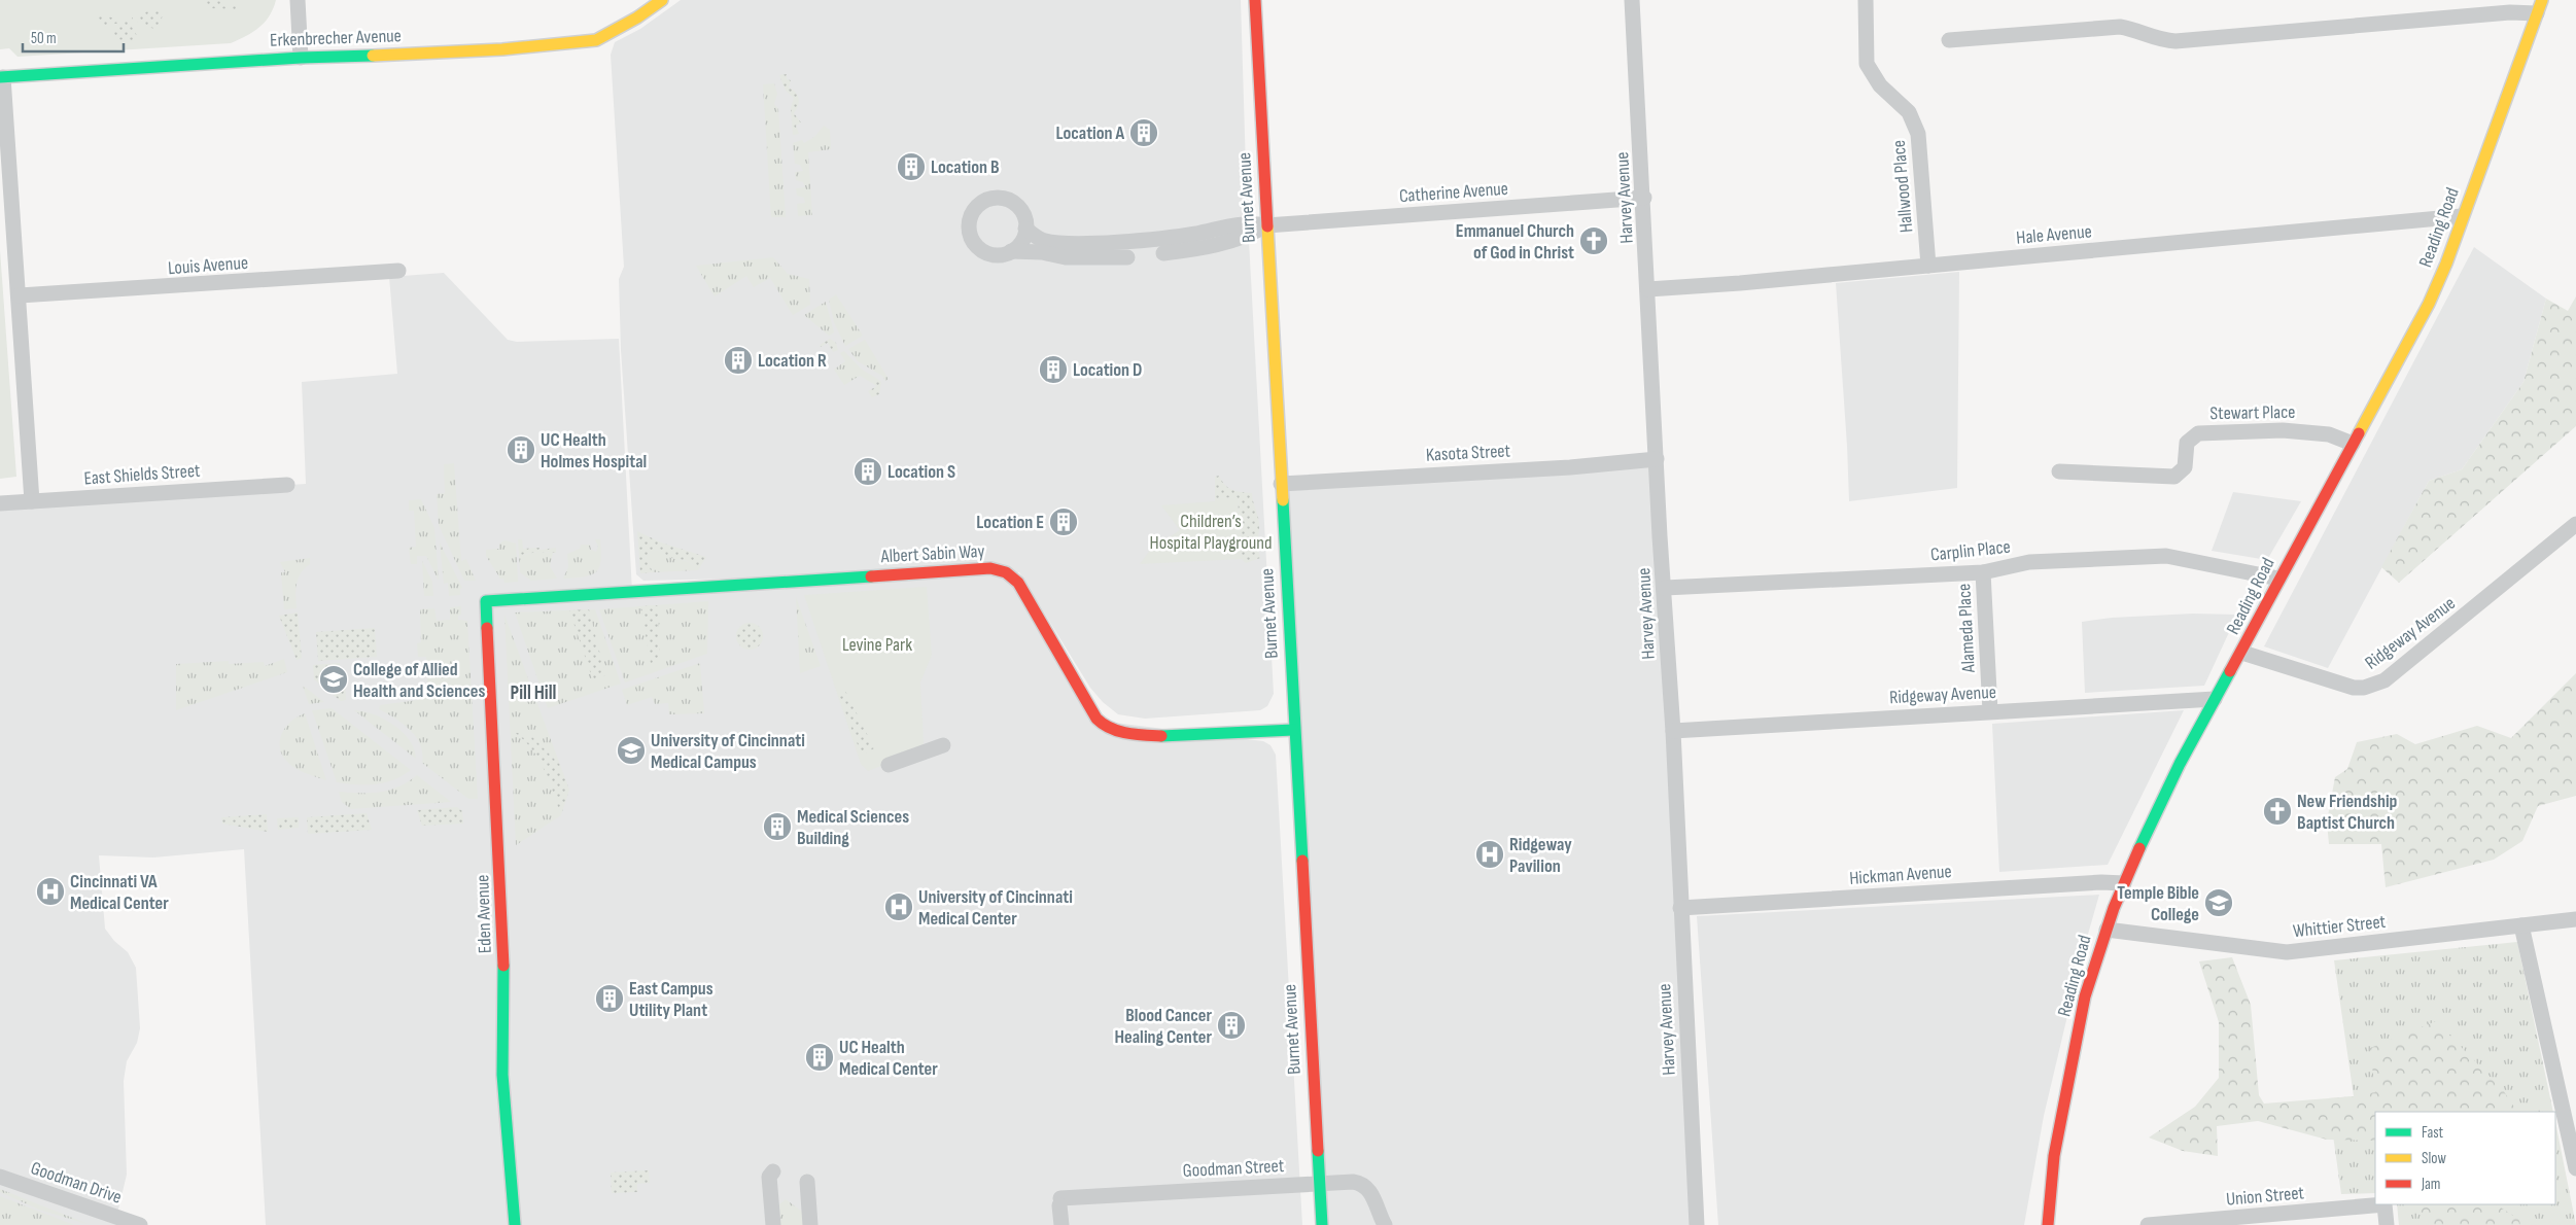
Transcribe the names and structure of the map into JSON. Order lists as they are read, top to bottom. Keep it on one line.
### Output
{"streets":{"street":["Erkenbrecher Avenue","Hallwood Place","Catherine Avenue","Burnet Avenue","Harvey Avenue","Reading Road","Hale Avenue","Louis Avenue","Stewart Place","Kasota Street","East Shields Street","Carplin Place","Albert Sabin Way","Alameda Place","Ridgeway Avenue","Hickman Avenue","Eden Avenue","Whittier Street","Goodman Street","Goodman Drive","Union Street"]},"crossings":[["Hallwood Place","Hale Avenue"],["Catherine Avenue","Burnet Avenue"],["Catherine Avenue","Harvey Avenue"],["Burnet Avenue","Kasota Street"],["Burnet Avenue","Albert Sabin Way"],["Burnet Avenue","Goodman Street"],["Harvey Avenue","Hale Avenue"],["Harvey Avenue","Kasota Street"],["Harvey Avenue","Carplin Place"],["Harvey Avenue","Ridgeway Avenue"],["Harvey Avenue","Hickman Avenue"],["Reading Road","Hale Avenue"],["Reading Road","Stewart Place"],["Reading Road","Carplin Place"],["Reading Road","Ridgeway Avenue"],["Reading Road","Hickman Avenue"],["Reading Road","Whittier Street"],["Carplin Place","Alameda Place"],["Albert Sabin Way","Eden Avenue"],["Alameda Place","Ridgeway Avenue"]],"districts":["Pill Hill"],"parks":["Children’s Hospital Playground","Levine Park"],"places":{"building":["Location A","Location B","Location R","Location D","UC Health Holmes Hospital","Location S","Location E","Medical Sciences Building","East Campus Utility Plant","Blood Cancer Healing Center","UC Health Medical Center"],"church":["Emmanuel Church of God in Christ","New Friendship Baptist Church"],"school or university":["College of Allied Health and Sciences","University of Cincinnati Medical Campus","Temple Bible College"],"hospital":["Ridgeway Pavilion","Cincinnati VA Medical Center","University of Cincinnati Medical Center"]},"legend":["Fast","Slow","Jam"],"scale_bar":"50 m"}
